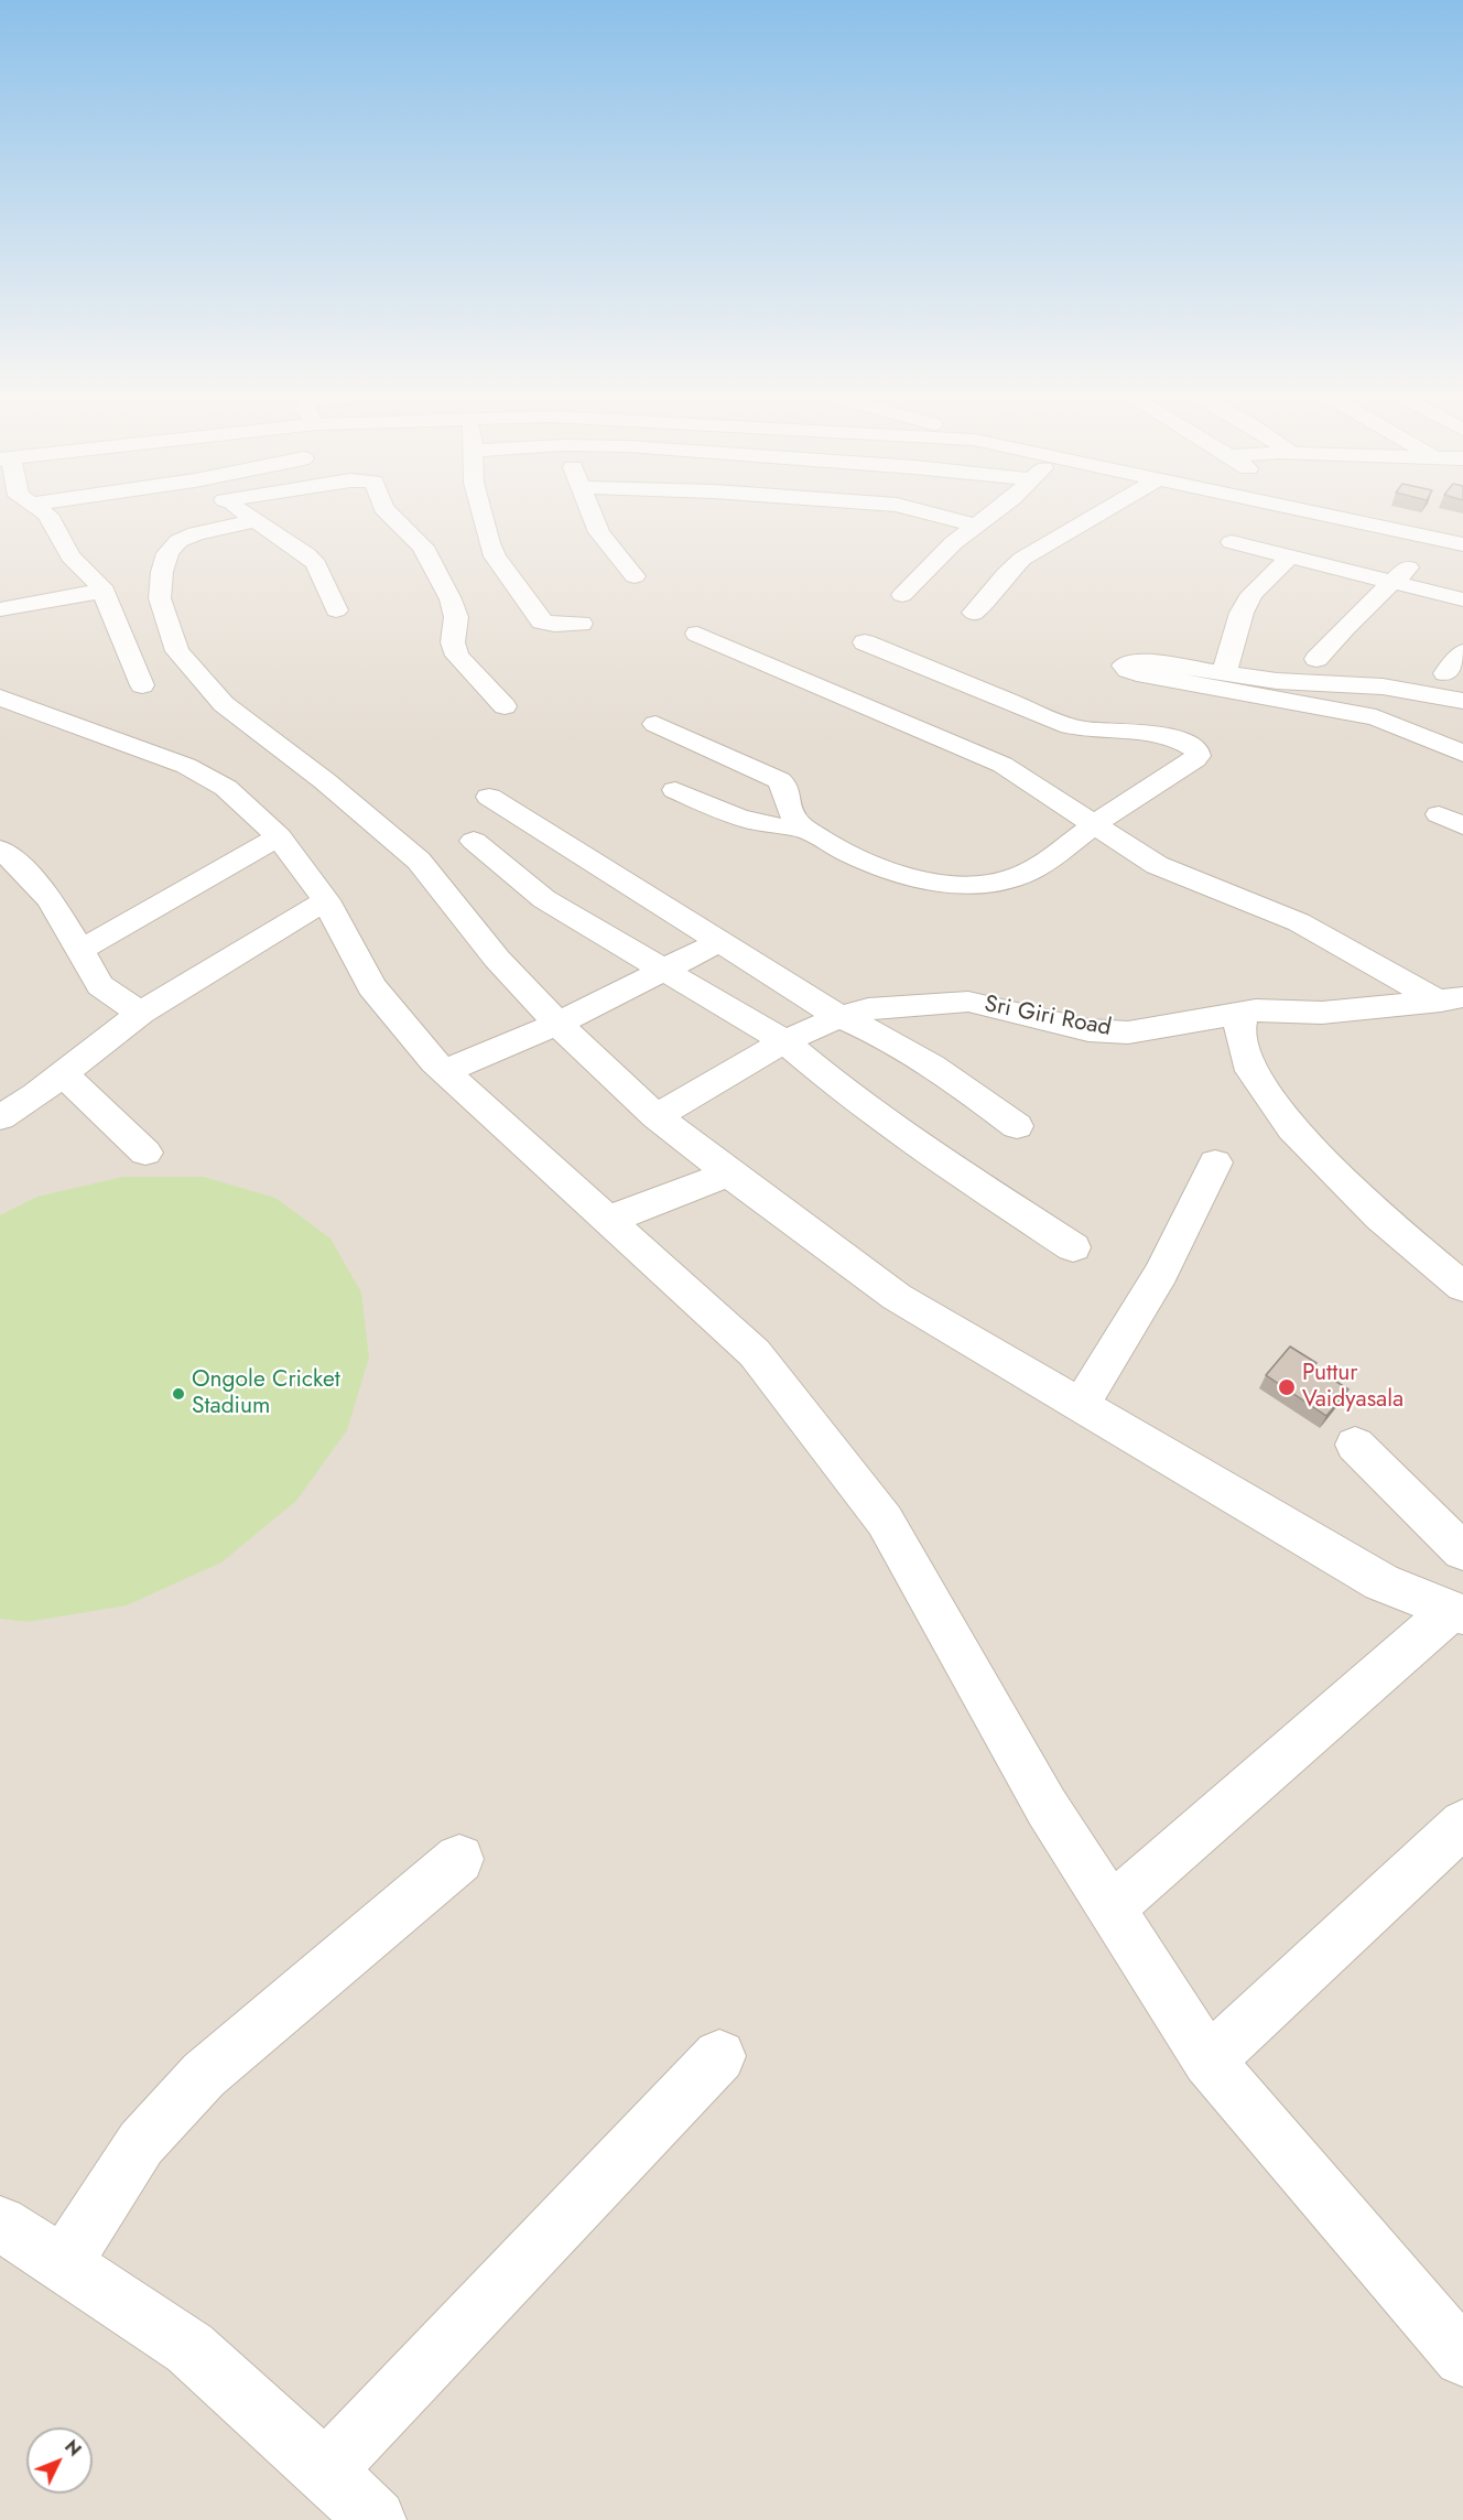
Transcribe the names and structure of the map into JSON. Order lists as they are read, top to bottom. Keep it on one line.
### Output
{"streets":{"street":["Sri Giri Road"]},"places":["Puttur Vaidyasala","Ongole Cricket Stadium"],"north":"top right"}
